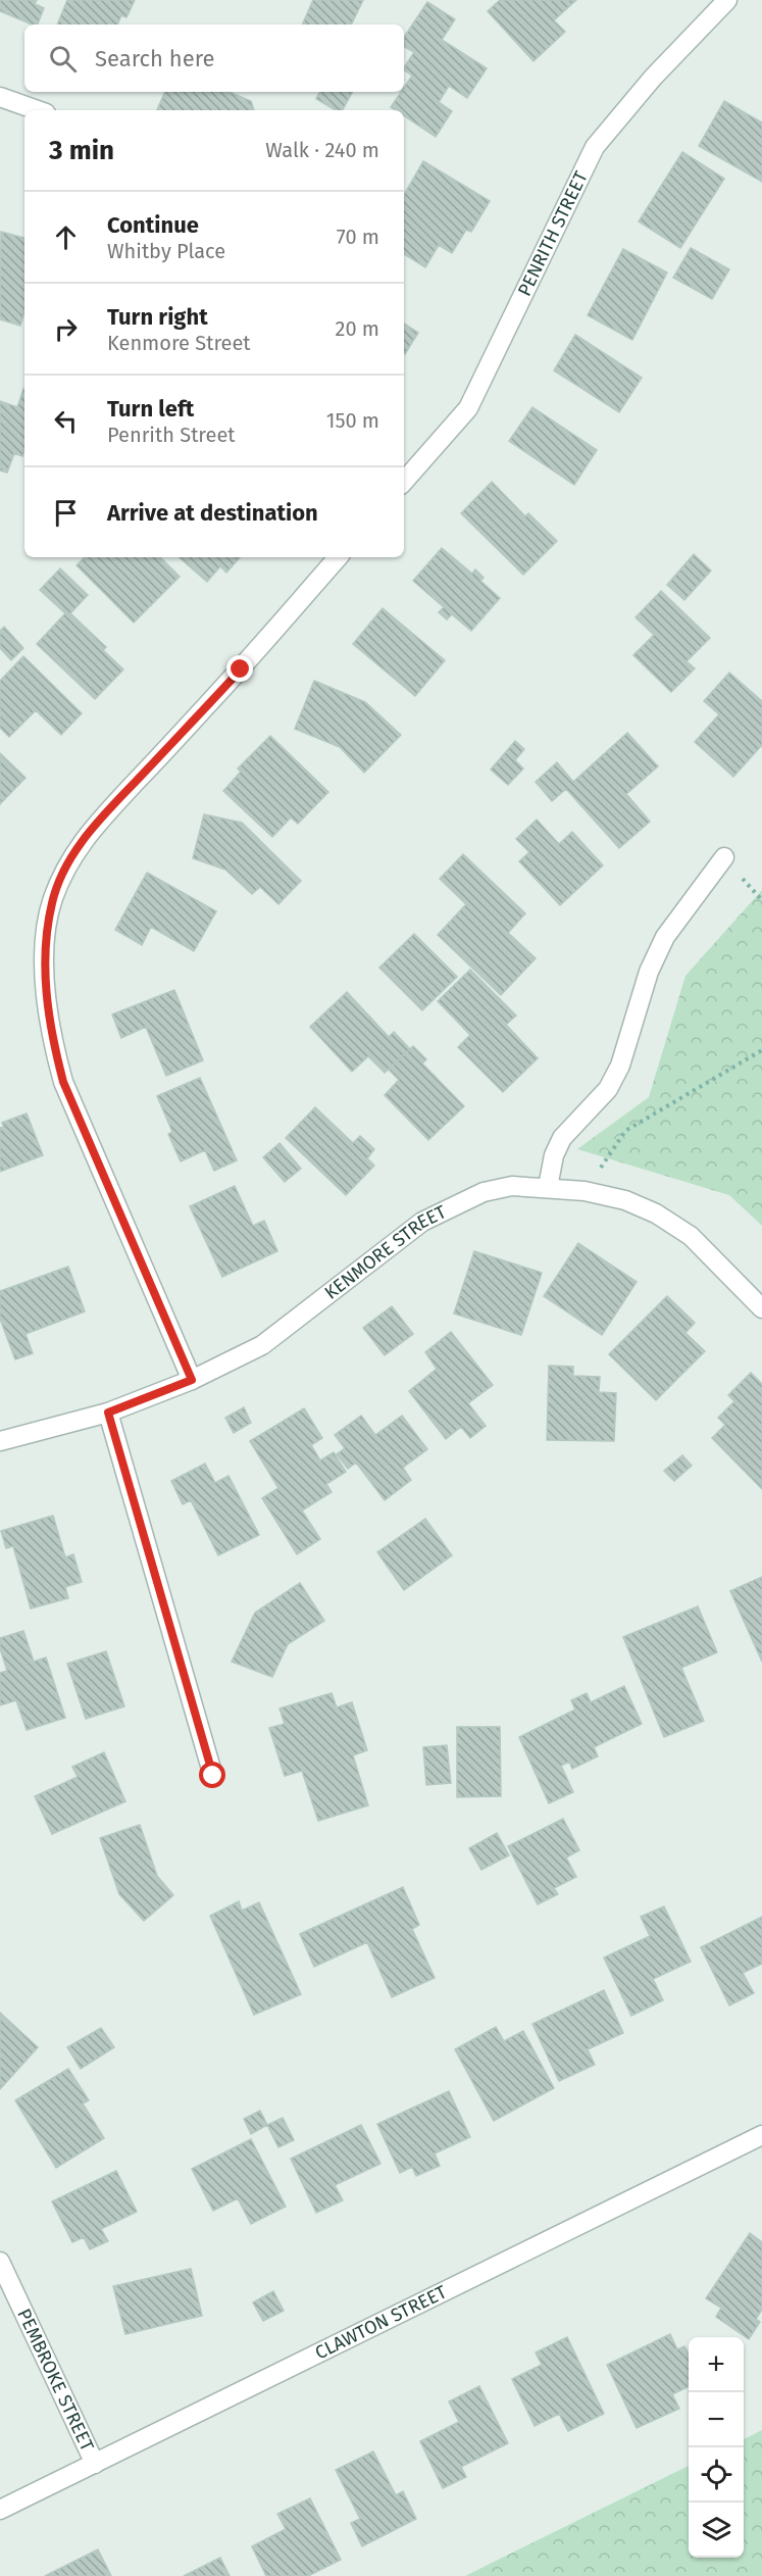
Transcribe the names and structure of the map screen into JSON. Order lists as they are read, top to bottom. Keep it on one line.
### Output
{"streets":{"street":["PENRITH STREET","KENMORE STREET","CLAWTON STREET","PEMBROKE STREET"]},"crossings":[["CLAWTON STREET","PEMBROKE STREET"]],"page":{"search":"Search here","heading":["3 min","Walk · 240 m"],"list":[["Continue","Whitby Place","70 m"],["Turn right","Kenmore Street","20 m"],["Turn left","Penrith Street","150 m"],"Arrive at destination"],"map_buttons":["+","−"]}}
